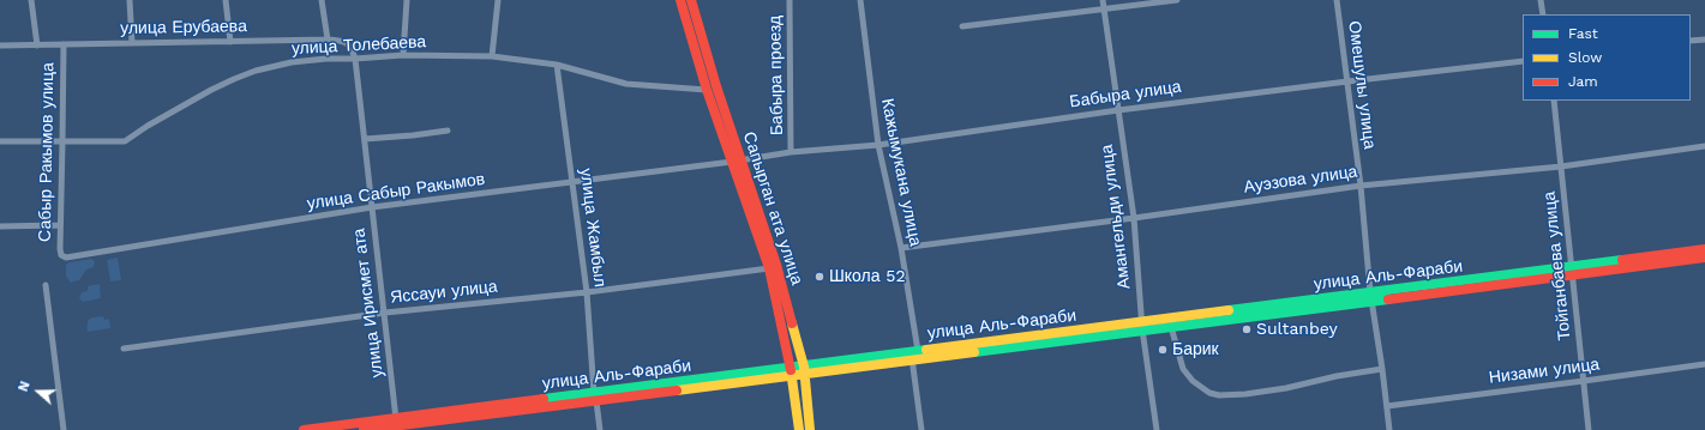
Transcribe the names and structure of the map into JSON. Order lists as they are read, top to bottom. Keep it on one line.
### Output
{"streets":{"main road":["Сапырган ата улица","улица Аль-Фараби"],"street":["улица Ерубаева","улица Толебаева","Бабыра проезд","Омешулы улица","Бабыра улица","Сабыр Ракымов улица","Кажымукана улица","Ауэзова улица","улица Сабыр Ракымов","Амангельди улица","улица Жамбыл","Тойганбаева улица","Яссауи улица","улица Ирисмет ата","Низами улица"]},"crossings":[["улица Ерубаева","улица Толебаева"],["улица Ерубаева","Сабыр Ракымов улица"],["улица Ерубаева","улица Ирисмет ата"],["улица Толебаева","Сабыр Ракымов улица"],["улица Толебаева","Сапырган ата улица"],["улица Толебаева","улица Жамбыл"],["улица Толебаева","улица Ирисмет ата"],["Бабыра проезд","Бабыра улица"],["Омешулы улица","Бабыра улица"],["Омешулы улица","Ауэзова улица"],["Омешулы улица","улица Аль-Фараби"],["Омешулы улица","Низами улица"],["Бабыра улица","Кажымукана улица"],["Бабыра улица","улица Сабыр Ракымов"],["Бабыра улица","Сапырган ата улица"],["Бабыра улица","Амангельди улица"],["Сабыр Ракымов улица","улица Сабыр Ракымов"],["Кажымукана улица","Ауэзова улица"],["Кажымукана улица","улица Аль-Фараби"],["Ауэзова улица","Амангельди улица"],["Ауэзова улица","Тойганбаева улица"],["улица Сабыр Ракымов","Сапырган ата улица"],["улица Сабыр Ракымов","улица Жамбыл"],["улица Сабыр Ракымов","улица Ирисмет ата"],["Сапырган ата улица","улица Аль-Фараби"],["Сапырган ата улица","Яссауи улица"],["Амангельди улица","улица Аль-Фараби"],["улица Жамбыл","улица Аль-Фараби"],["улица Жамбыл","Яссауи улица"],["Тойганбаева улица","улица Аль-Фараби"],["Тойганбаева улица","Низами улица"],["улица Аль-Фараби","улица Ирисмет ата"],["Яссауи улица","улица Ирисмет ата"]],"places":["Школа 52","Sultanbey","Барик"],"legend":["Fast","Slow","Jam"],"north":"left"}
